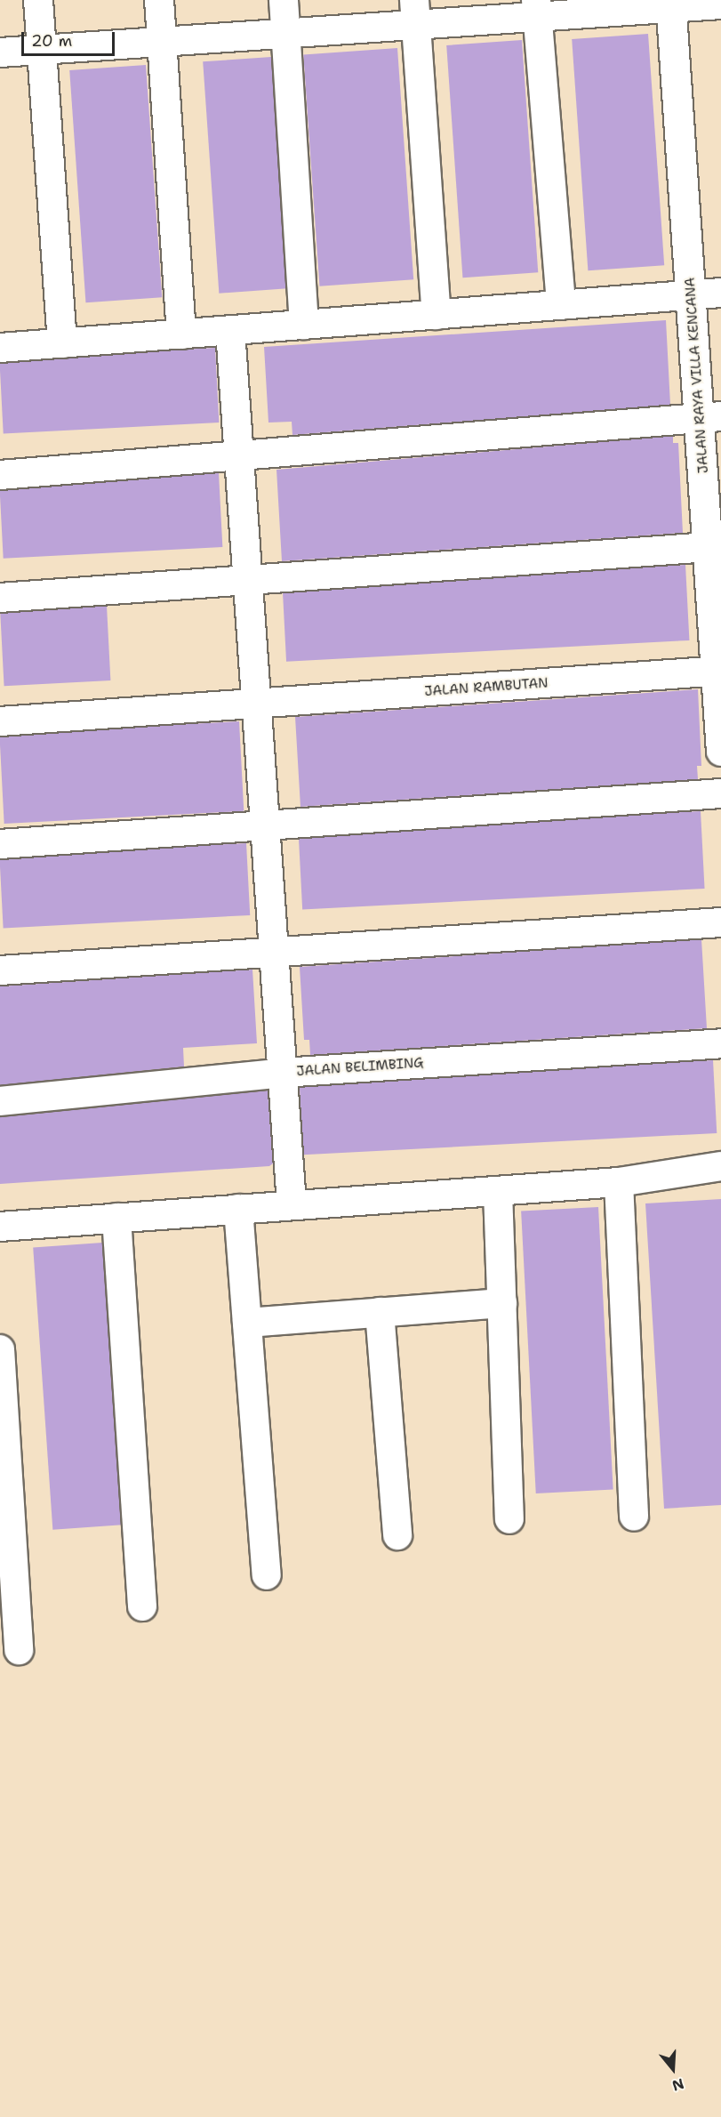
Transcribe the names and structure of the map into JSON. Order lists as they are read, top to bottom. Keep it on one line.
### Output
{"streets":{"street":["JALAN RAYA VILLA KENCANA","JALAN RAMBUTAN","JALAN BELIMBING"]},"crossings":[["JALAN RAYA VILLA KENCANA","JALAN RAMBUTAN"]],"scale_bar":"20 m","north":"bottom"}
